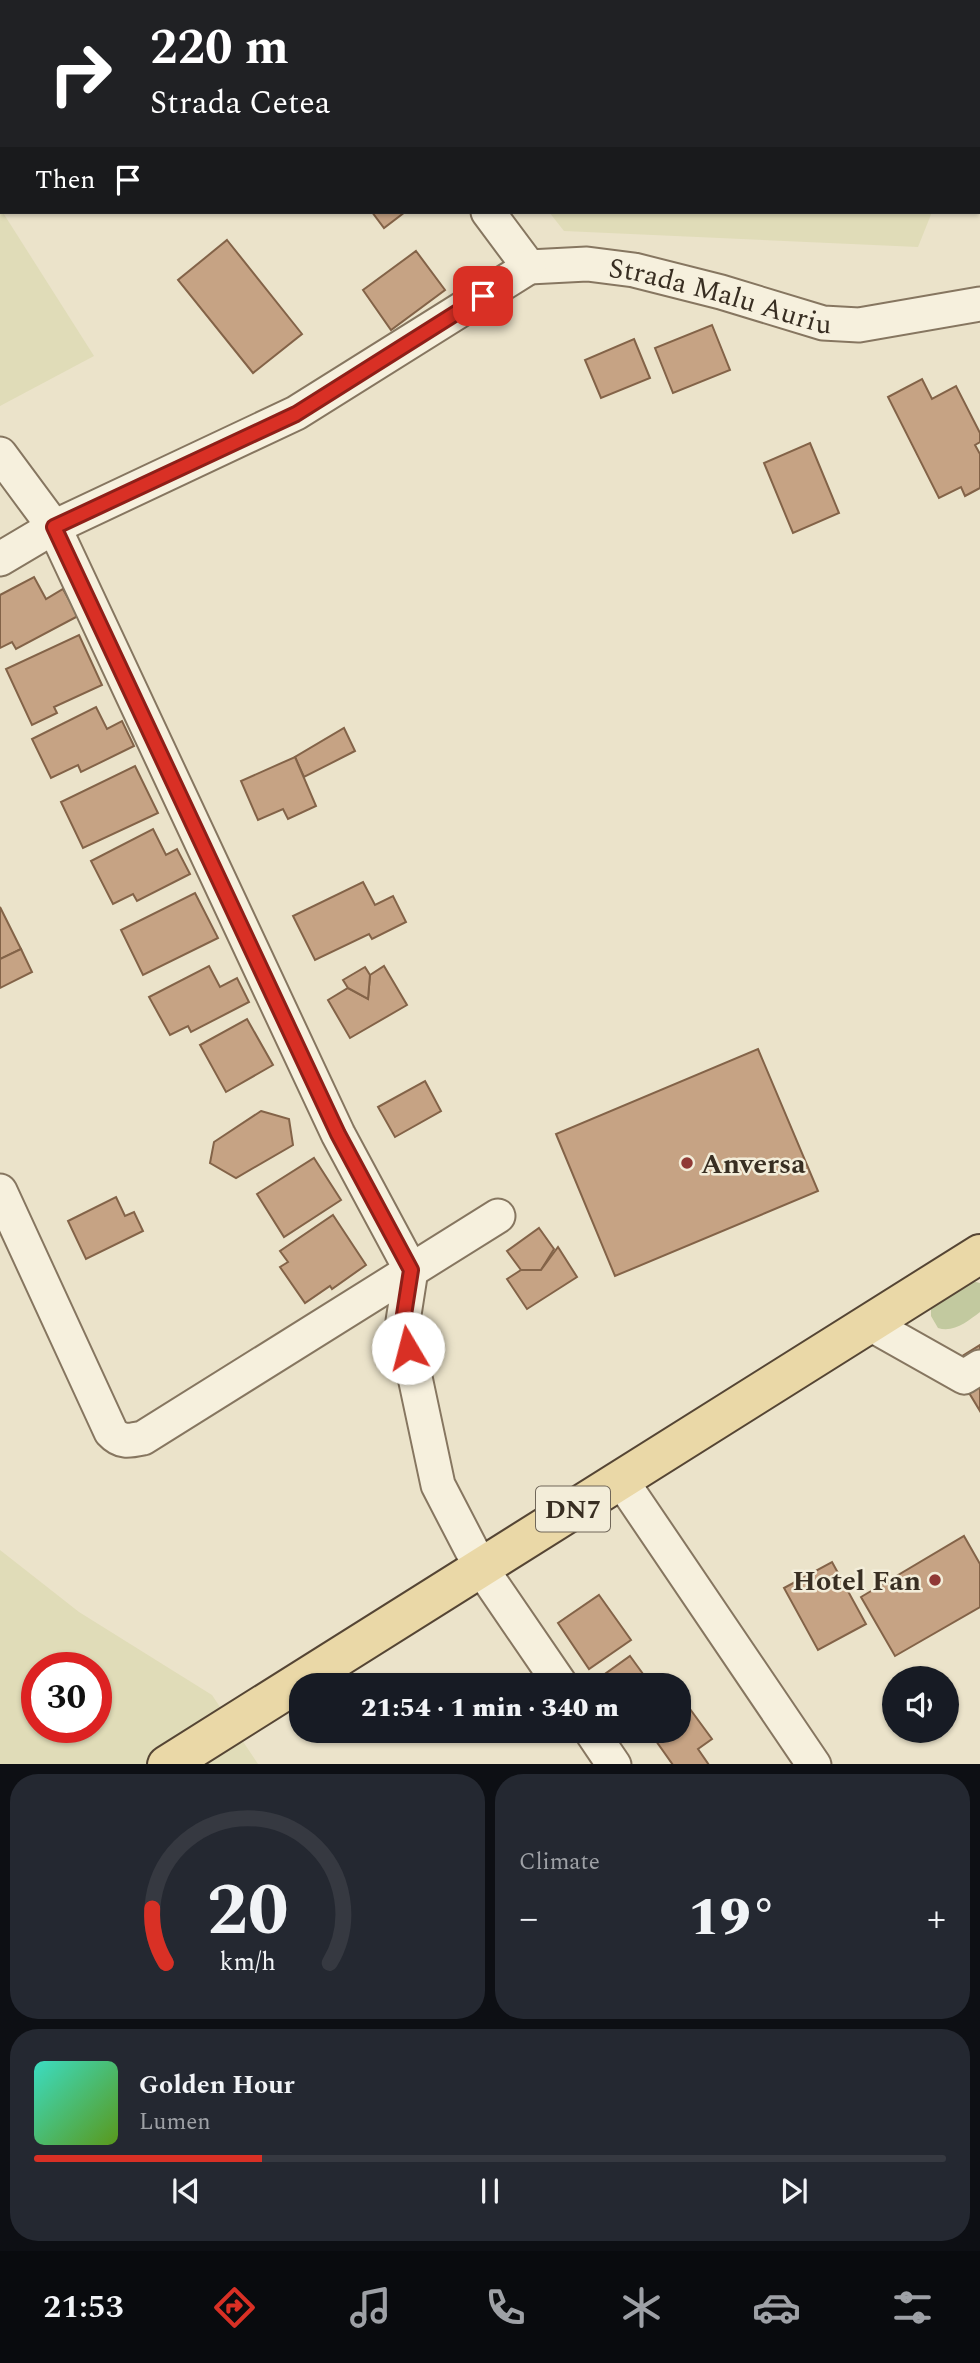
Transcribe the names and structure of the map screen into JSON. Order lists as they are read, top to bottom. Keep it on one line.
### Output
{"streets":{"main road":["DN7"],"street":["Strada Malu Auriu"]},"places":["Anversa","Hotel Fan"],"page":{"turn":["220 m","Strada Cetea"],"then":"Then","limit":"30","trip":"21:54 · 1 min · 340 m","tile":"Climate","heat":["−","19°","+"],"song":["Golden Hour","Lumen"],"tabs":"21:53","gauge":["20","km/h"]}}
